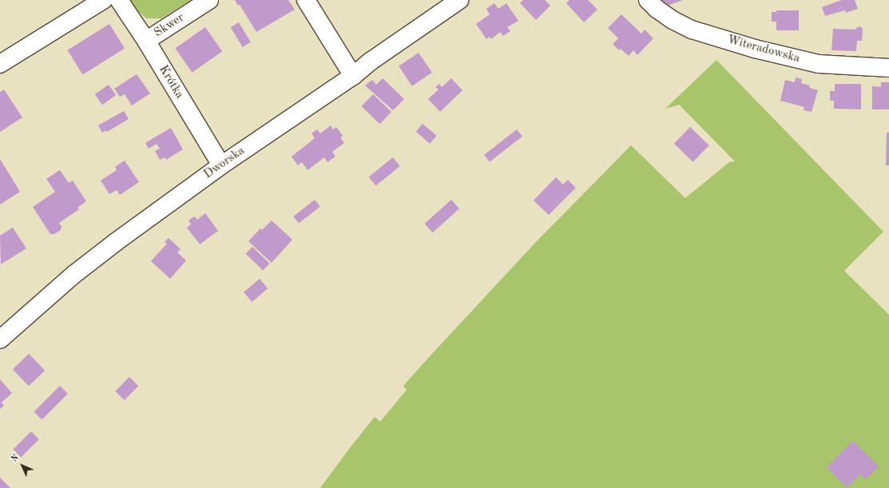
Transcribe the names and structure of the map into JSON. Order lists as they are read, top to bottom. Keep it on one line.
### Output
{"streets":{"street":["Skwer","Witeradowska","Krótka","Dworska"]},"crossings":[["Skwer","Krótka"],["Krótka","Dworska"]],"north":"top left"}
